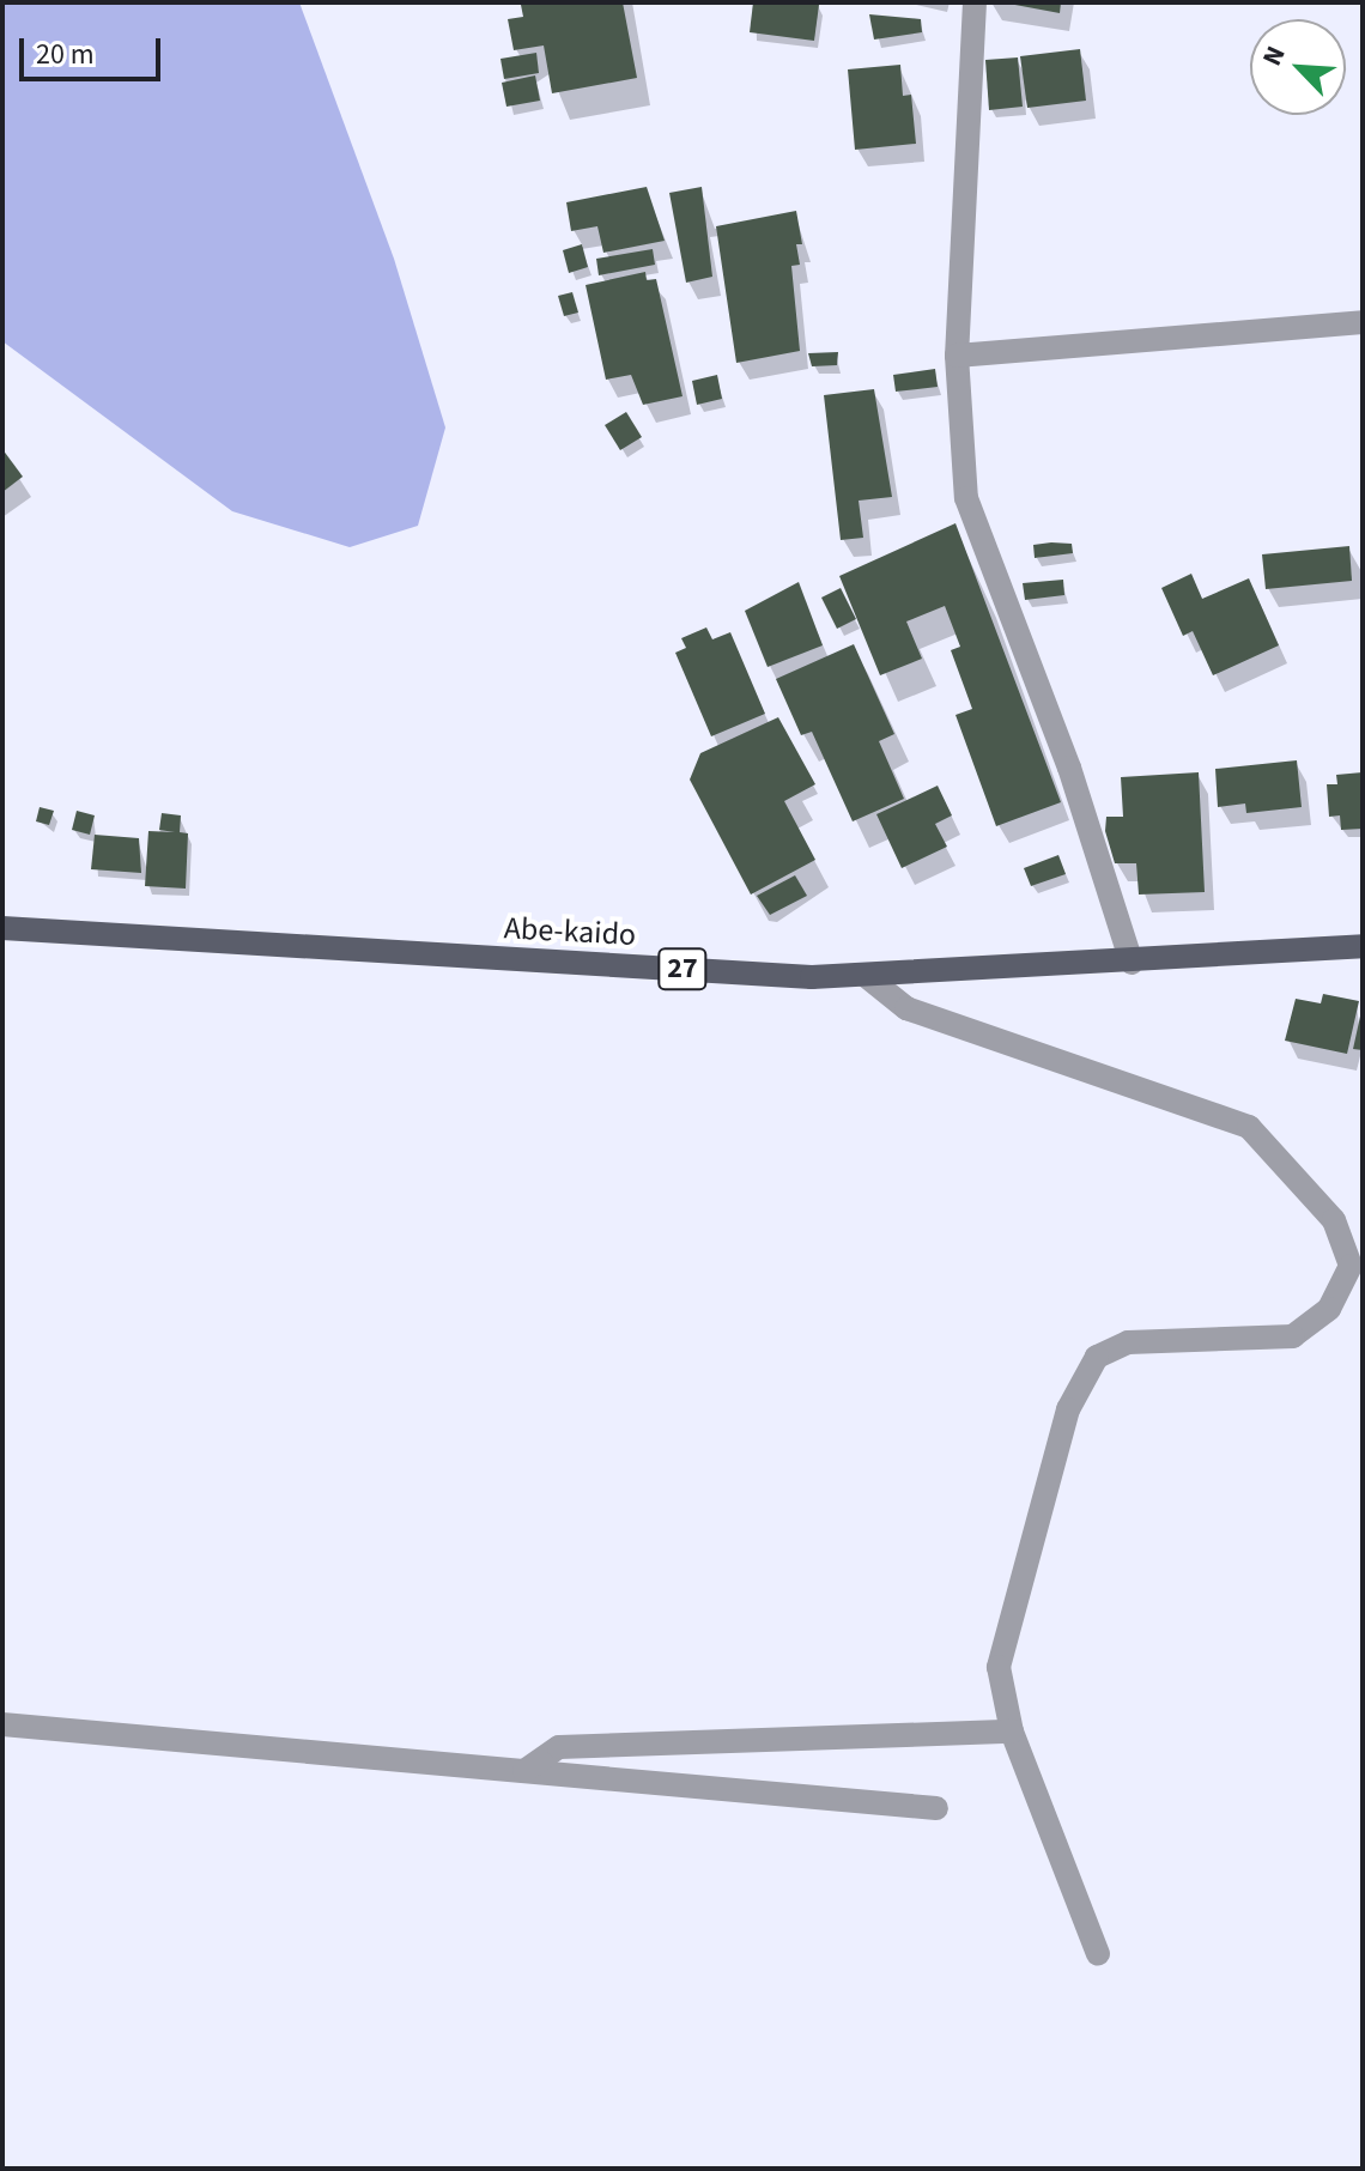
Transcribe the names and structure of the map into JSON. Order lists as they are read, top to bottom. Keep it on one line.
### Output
{"streets":{"main road":["Abe-kaido","27"]},"scale_bar":"20 m","north":"top left"}
